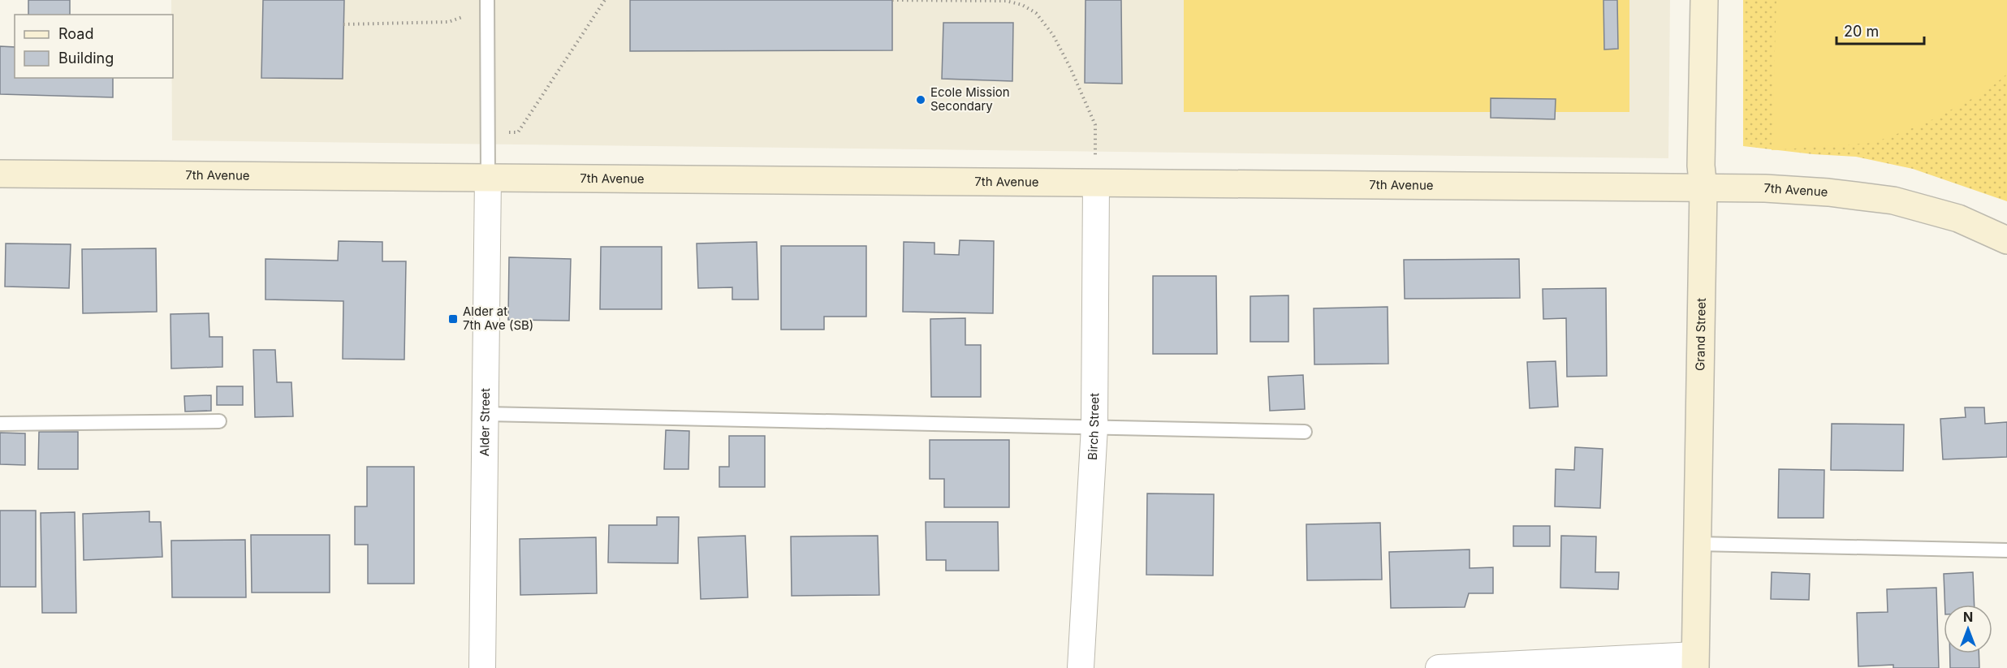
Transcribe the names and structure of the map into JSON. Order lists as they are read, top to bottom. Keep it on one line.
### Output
{"streets":{"street":["7th Avenue","Grand Street","Alder Street","Birch Street"]},"crossings":[["7th Avenue","Grand Street"],["7th Avenue","Alder Street"],["7th Avenue","Birch Street"]],"places":{"other":["Ecole Mission Secondary"],"transit":["Alder at 7th Ave (SB)"]},"legend":["Road","Building"],"scale_bar":"20 m","north":"top"}
